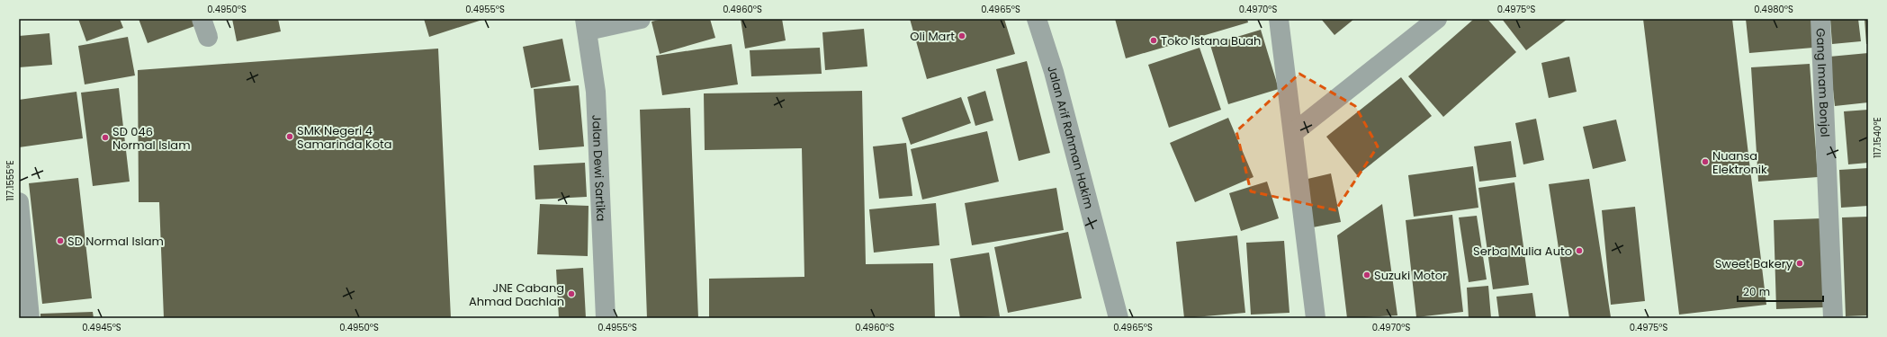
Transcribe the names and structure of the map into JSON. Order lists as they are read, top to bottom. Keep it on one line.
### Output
{"streets":{"street":["Gang Imam Bonjol","Jalan Arif Rahman Hakim","Jalan Dewi Sartika"]},"places":["Oli Mart","Toko Istana Buah","SMK Negeri 4 Samarinda Kota","SD 046 Normal Islam","Nuansa Elektronik","SD Normal Islam","Serba Mulia Auto","Sweet Bakery","Suzuki Motor","JNE Cabang Ahmad Dachlan"],"scale_bar":"20 m","coordinates":["0.4950°S","0.4955°S","0.4960°S","0.4965°S","0.4970°S","0.4975°S","0.4980°S","117.1540°E","117.1555°E","0.4945°S"]}
